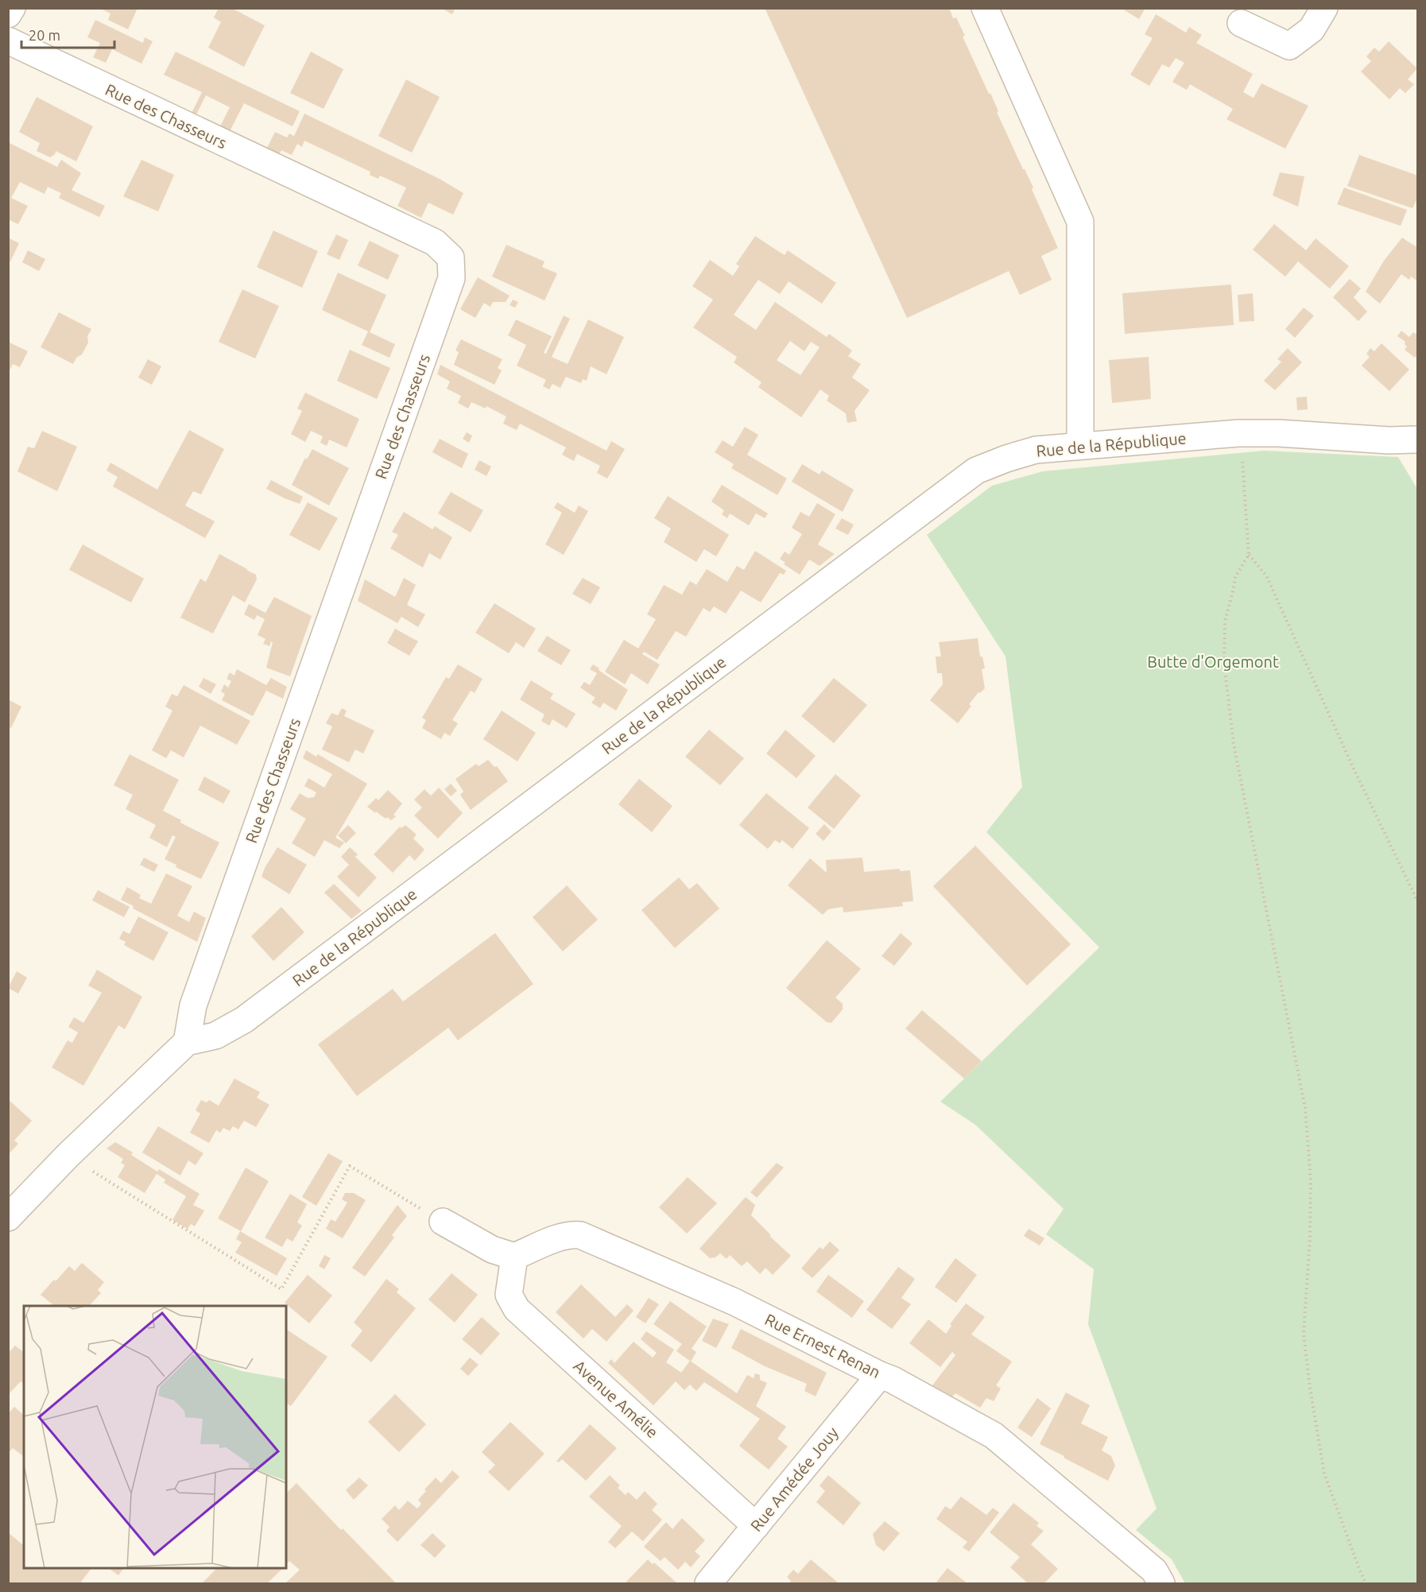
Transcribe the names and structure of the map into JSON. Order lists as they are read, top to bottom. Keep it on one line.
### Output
{"streets":{"street":["Rue des Chasseurs","Rue de la République","Rue Ernest Renan","Avenue Amélie","Rue Amédée Jouy"]},"crossings":[["Rue des Chasseurs","Rue de la République"],["Rue Ernest Renan","Avenue Amélie"],["Rue Ernest Renan","Rue Amédée Jouy"],["Avenue Amélie","Rue Amédée Jouy"]],"parks":["Butte d'Orgemont"],"scale_bar":"20 m"}
